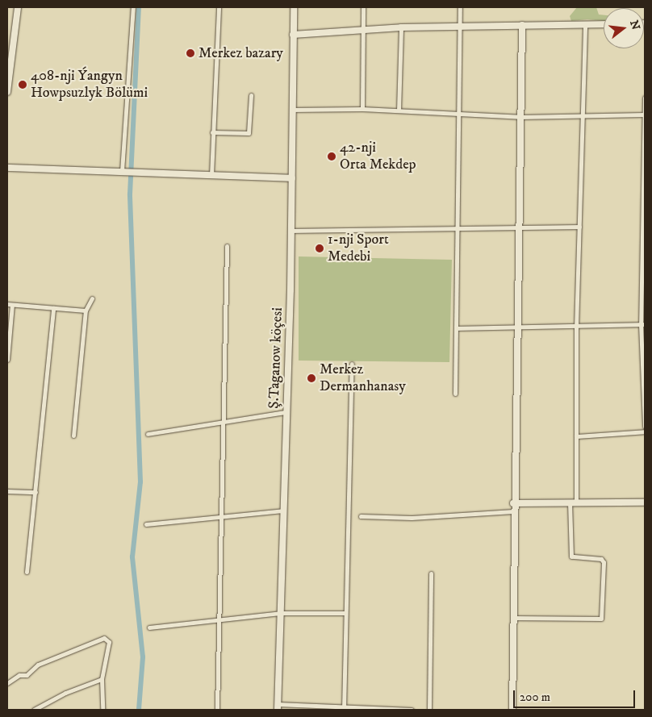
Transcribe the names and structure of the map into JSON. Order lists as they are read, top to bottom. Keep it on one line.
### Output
{"streets":{"street":["Ş.Taganow köçesi"]},"places":["Merkez bazary","408-nji Ýangyn Howpsuzlyk Bölümi","42-nji Orta Mekdep","1-nji Sport Medebi","Merkez Dermanhanasy"],"scale_bar":"200 m","north":"right"}
